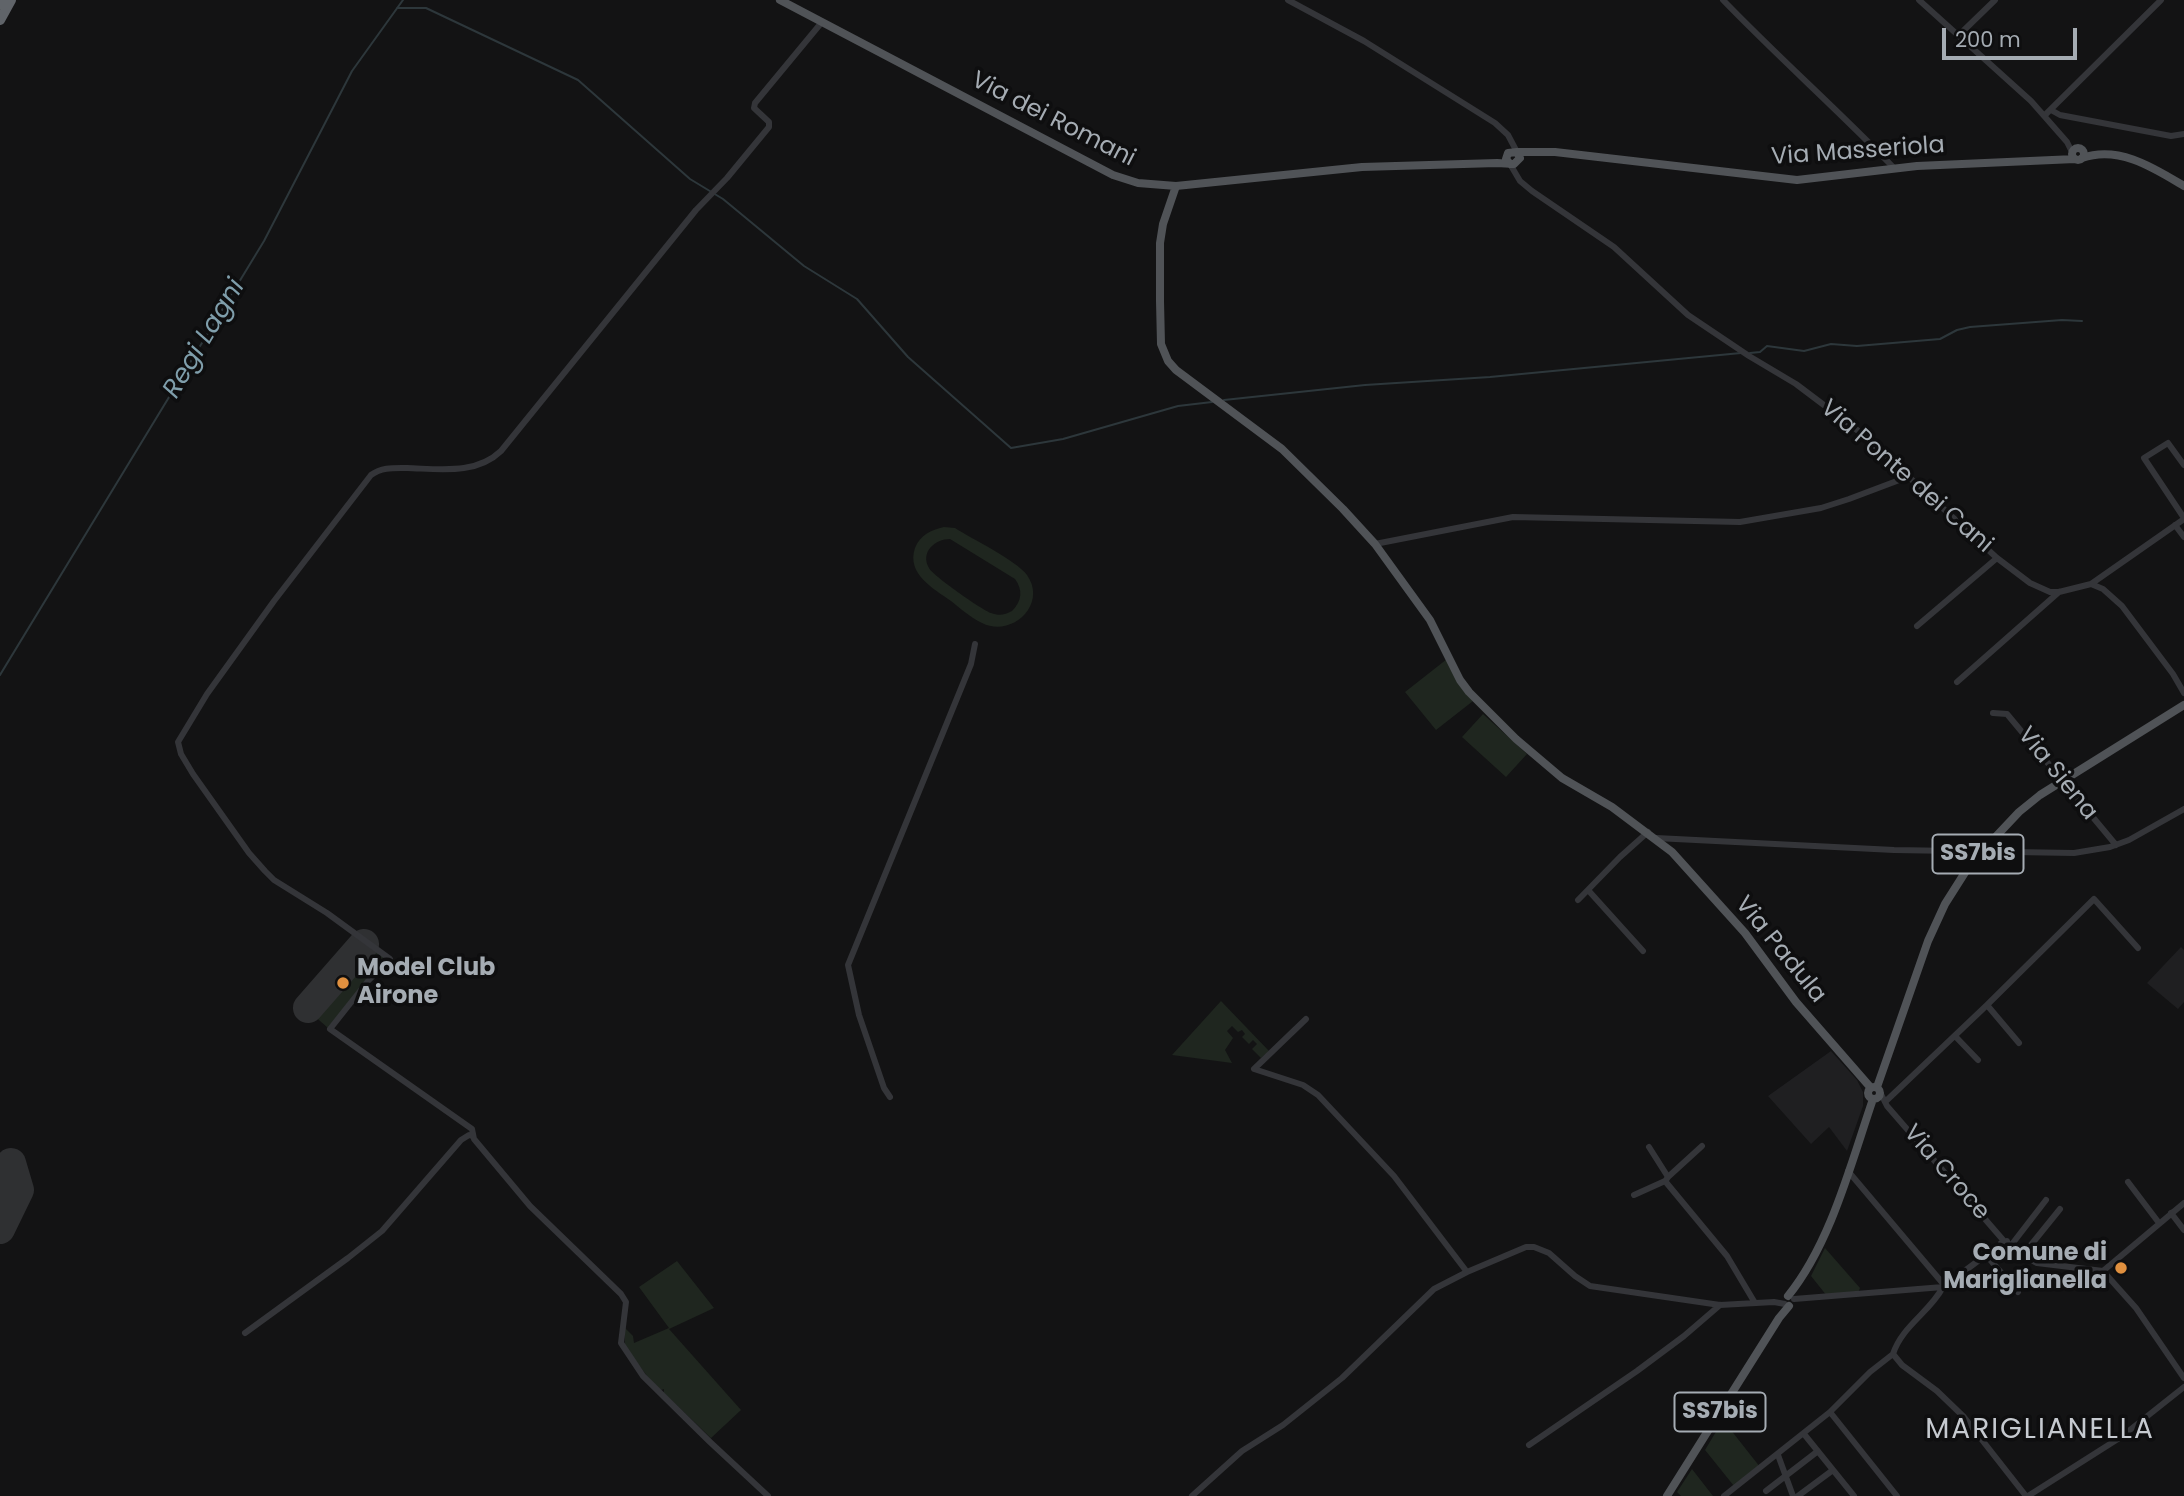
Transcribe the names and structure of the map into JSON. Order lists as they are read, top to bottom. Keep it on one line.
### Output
{"streets":{"main road":["Via dei Romani","Via Masseriola","SS7bis","Via Padula"],"street":["Via Ponte dei Cani","Via Siena","Via Croce"]},"crossings":[["Via dei Romani","Via Masseriola"],["Via dei Romani","Via Ponte dei Cani"],["Via dei Romani","Via Padula"],["Via Masseriola","Via Ponte dei Cani"],["Via Siena","SS7bis"],["SS7bis","Via Padula"],["SS7bis","Via Croce"],["Via Padula","Via Croce"]],"districts":["MARIGLIANELLA"],"water":["Regi Lagni"],"places":["Model Club Airone","Comune di Mariglianella"],"scale_bar":"200 m"}
